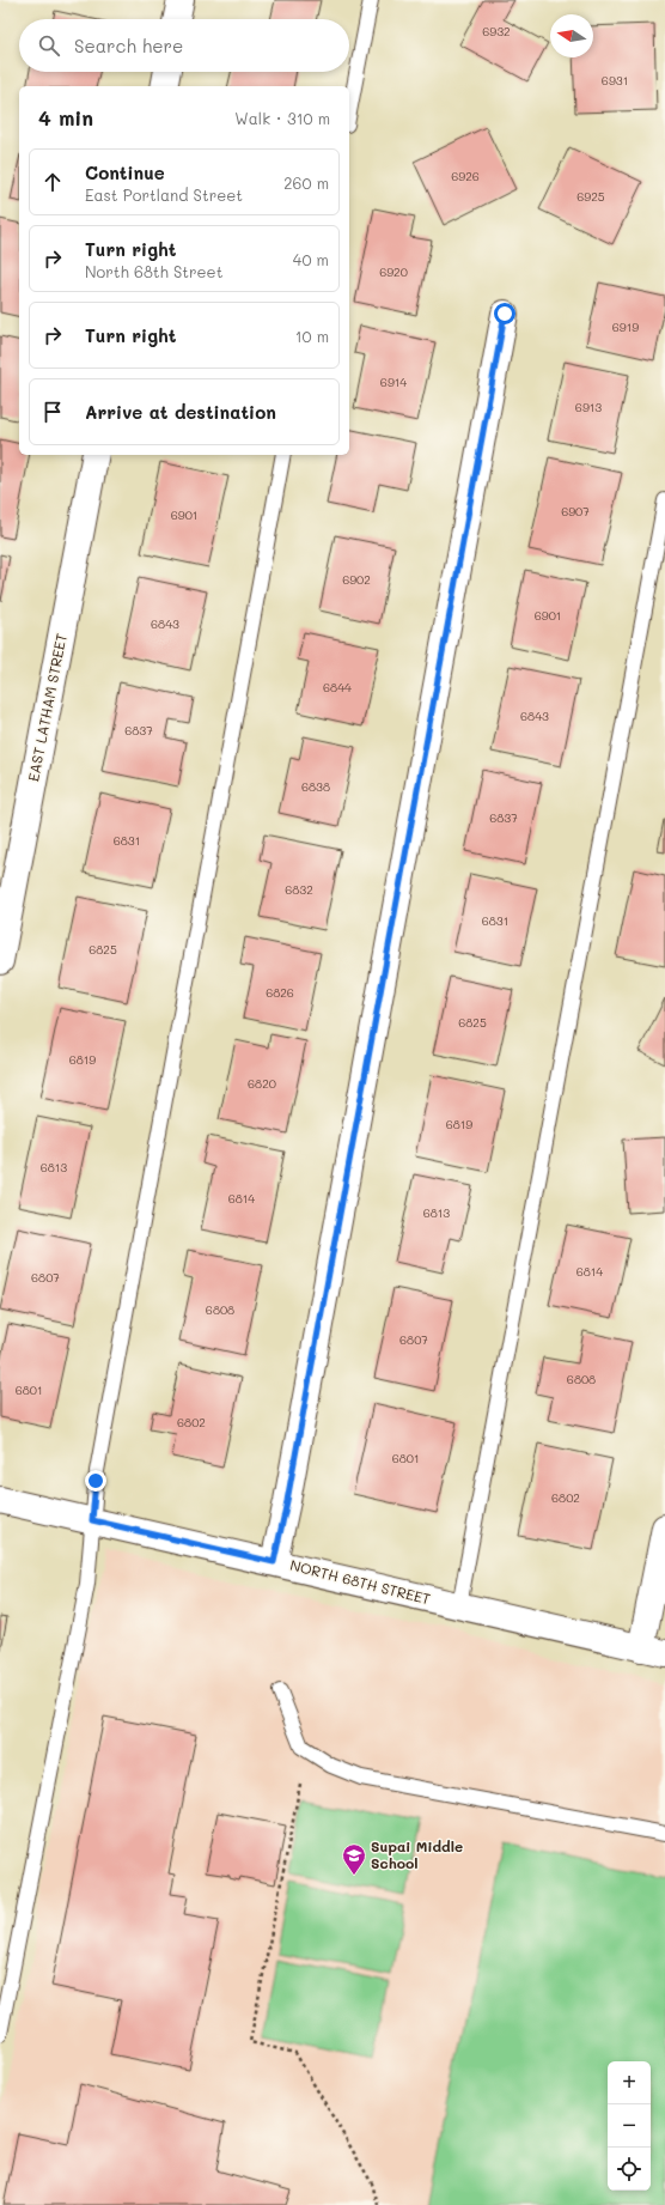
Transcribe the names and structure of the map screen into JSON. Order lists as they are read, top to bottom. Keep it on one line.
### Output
{"streets":{"street":["EAST LATHAM STREET","NORTH 68TH STREET"]},"places":{"school or university":["Supai Middle School"]},"house_numbers":["6932","6931","6926","6925","6920","6919","6914","6913","6907","6901","6902","6901","6843","6844","6843","6837","6838","6837","6831","6832","6831","6825","6826","6825","6819","6820","6819","6813","6814","6813","6814","6807","6808","6807","6808","6801","6802","6801","6802"],"north":"left","page":{"search":"Search here","heading":["4 min","Walk · 310 m"],"list":[["Continue","East Portland Street","260 m"],["Turn right","North 68th Street","40 m"],["Turn right","10 m"],"Arrive at destination"],"map_buttons":["+","−"]}}
